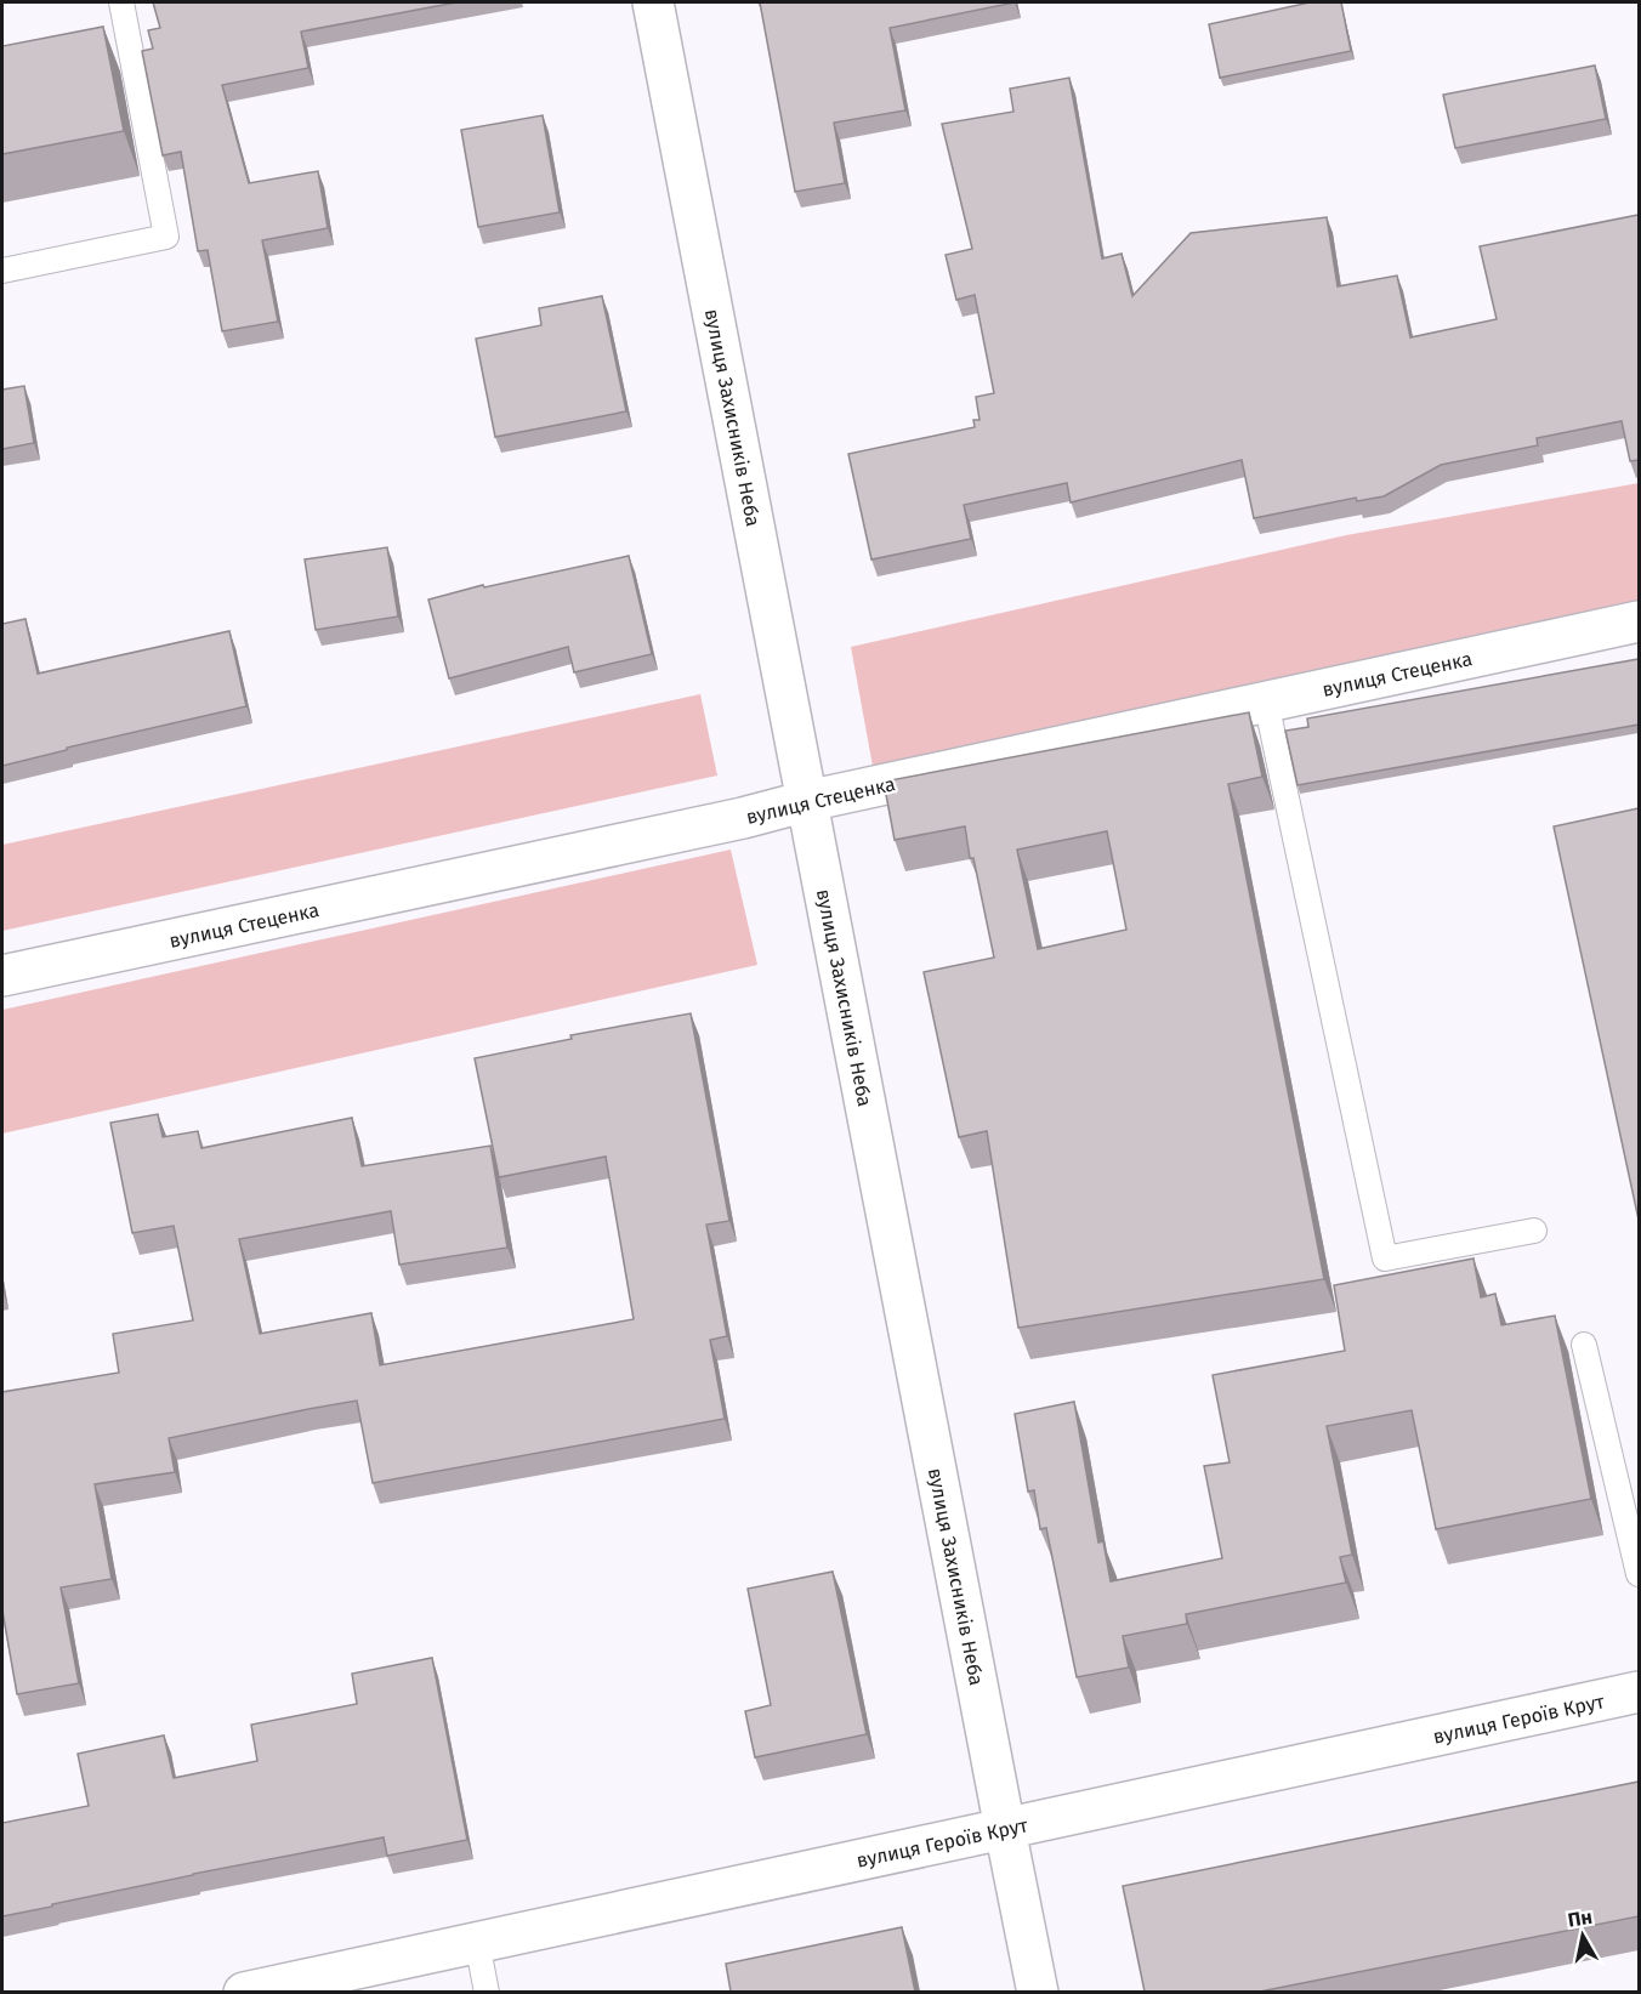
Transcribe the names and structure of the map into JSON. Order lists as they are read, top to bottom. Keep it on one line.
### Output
{"streets":{"street":["вулиця Захисників Неба","вулиця Стеценка","вулиця Героїв Крут"]},"crossings":[["вулиця Захисників Неба","вулиця Стеценка"],["вулиця Захисників Неба","вулиця Героїв Крут"]],"north":"top"}
